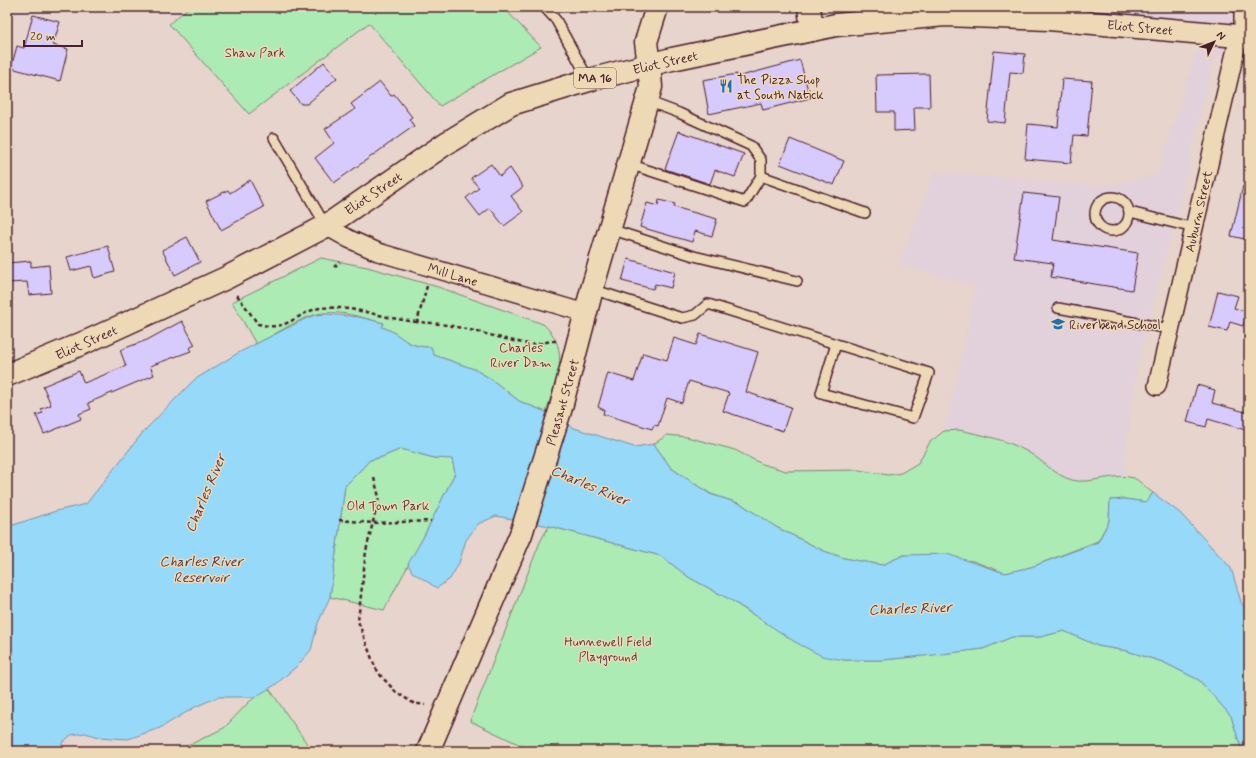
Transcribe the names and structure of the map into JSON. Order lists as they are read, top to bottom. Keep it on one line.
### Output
{"streets":{"main road":["Eliot Street","MA 16","Pleasant Street"],"street":["Auburn Street","Mill Lane"]},"crossings":[["Eliot Street","Auburn Street"],["Eliot Street","Mill Lane"],["Eliot Street","Pleasant Street"],["Mill Lane","Pleasant Street"]],"water":["Charles River","Charles River Reservoir"],"parks":["Shaw Park","Charles River Dam","Old Town Park","Hunnewell Field Playground"],"places":{"restaurant":["The Pizza Shop at South Natick"],"school or university":["Riverbend School"]},"scale_bar":"20 m","north":"top right"}
